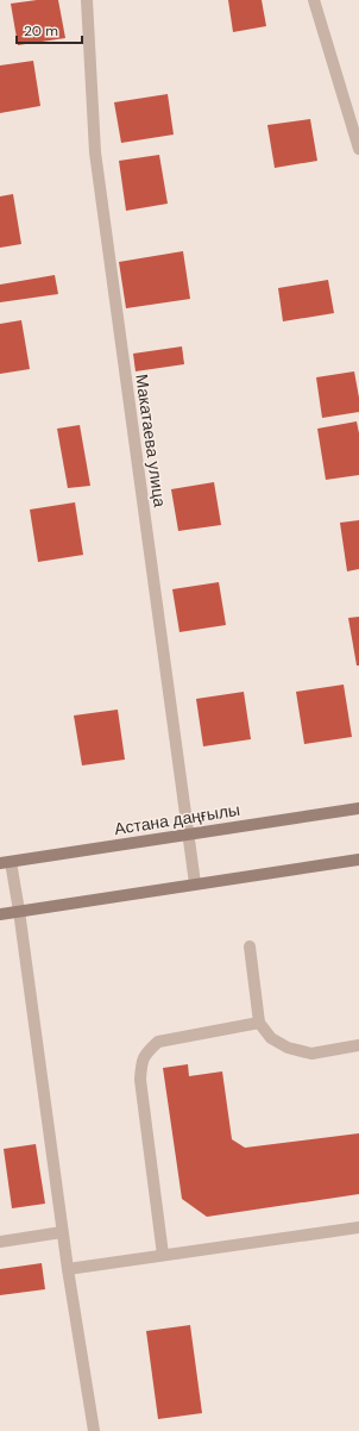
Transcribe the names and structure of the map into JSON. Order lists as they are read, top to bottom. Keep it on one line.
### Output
{"streets":{"street":["Макатаева улица","Астана даңғылы"]},"crossings":[["Макатаева улица","Астана даңғылы"]],"scale_bar":"20 m"}
